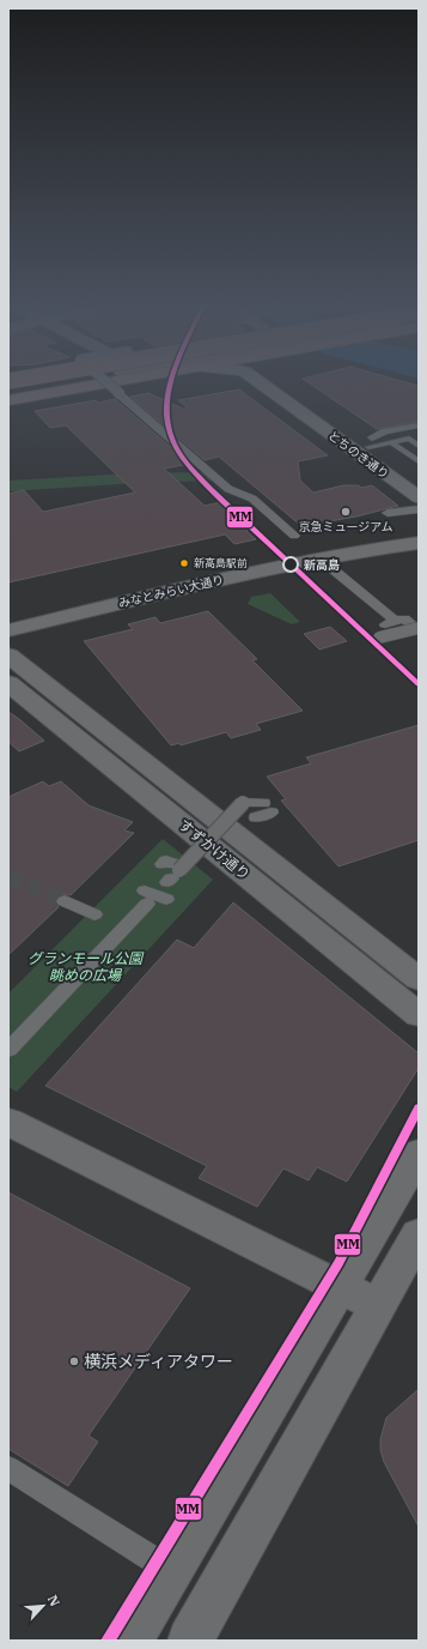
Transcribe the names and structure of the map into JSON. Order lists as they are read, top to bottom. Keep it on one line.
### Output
{"streets":{"street":["とちのき通り","みなとみらい大通り","すずかけ通り"]},"parks":["グランモール公園 眺めの広場"],"places":["京急ミュージアム","新高島駅前","新高島","横浜メディアタワー"],"lines":["transit line MM"],"north":"top right"}
